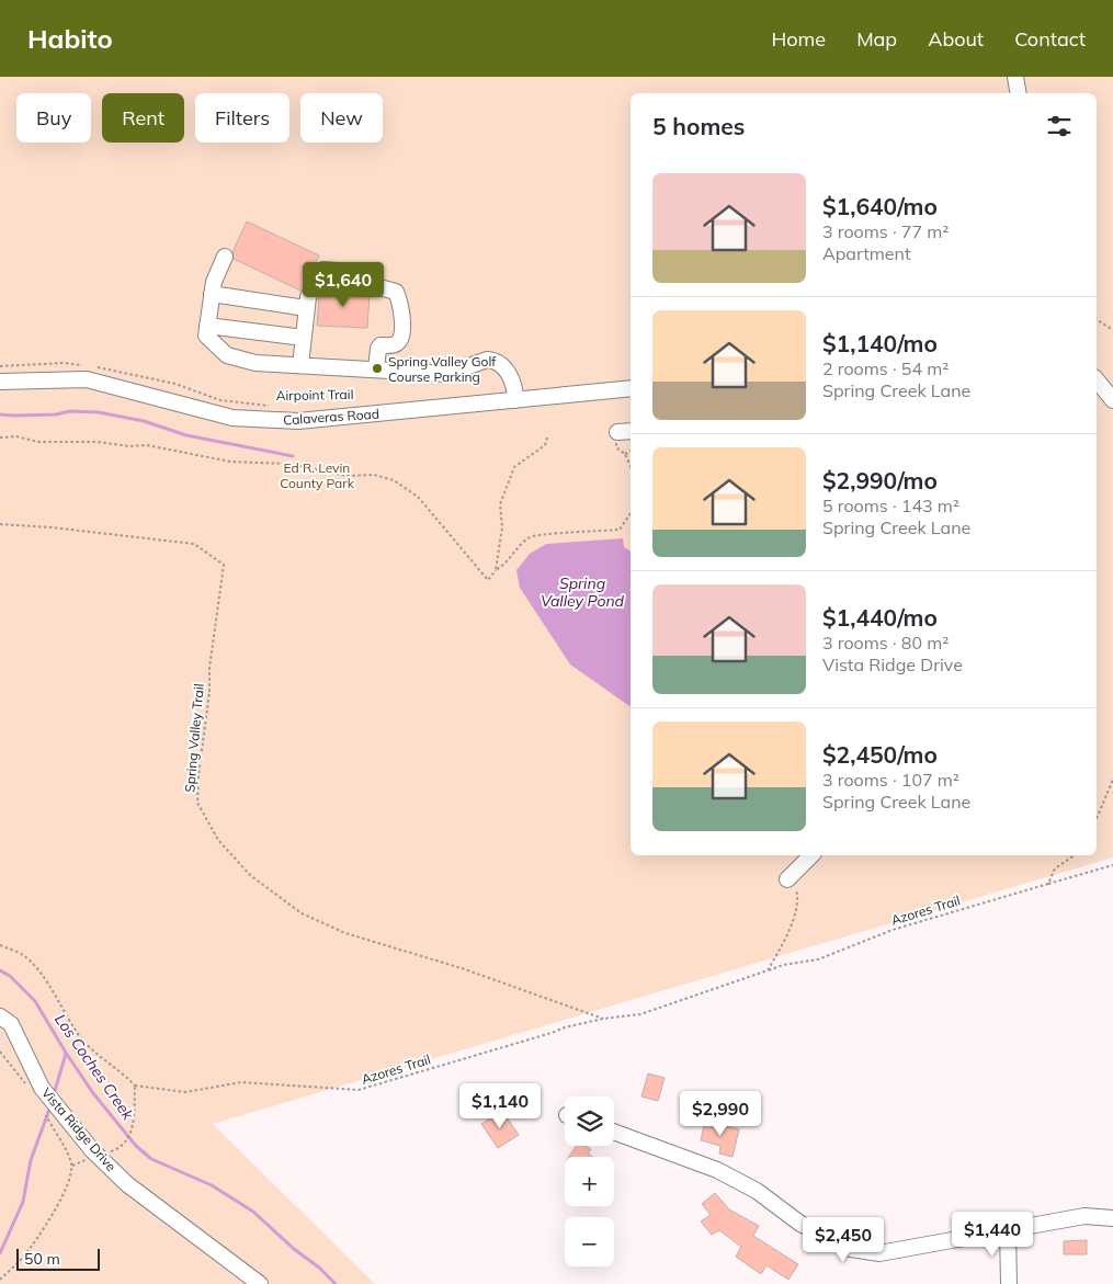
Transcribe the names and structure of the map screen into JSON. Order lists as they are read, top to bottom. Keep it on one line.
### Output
{"streets":{"street":["Calaveras Road","Vista Ridge Drive"],"path":["Airpoint Trail","Spring Valley Trail","Azores Trail"]},"crossings":[["Spring Valley Trail","Azores Trail"]],"water":["Spring Valley Pond","Los Coches Creek"],"parks":["Ed R. Levin County Park"],"places":["Spring Valley Golf Course Parking"],"scale_bar":"50 m","page":{"header":"Habito","nav":["Home","Map","About","Contact"],"chip":["Buy","Rent","Filters","New"],"heading":"5 homes","list":[{"name":"$1,640/mo","note":"3 rooms · 77 m² · Apartment"},{"name":"$1,140/mo","note":"2 rooms · 54 m² · Spring Creek Lane"},{"name":"$2,990/mo","note":"5 rooms · 143 m² · Spring Creek Lane"},{"name":"$1,440/mo","note":"3 rooms · 80 m² · Vista Ridge Drive"},{"name":"$2,450/mo","note":"3 rooms · 107 m² · Spring Creek Lane"}],"price":["$1,640","$1,140","$2,990","$1,440","$2,450"],"map_buttons":["+","−"],"scale":"50 m"}}
